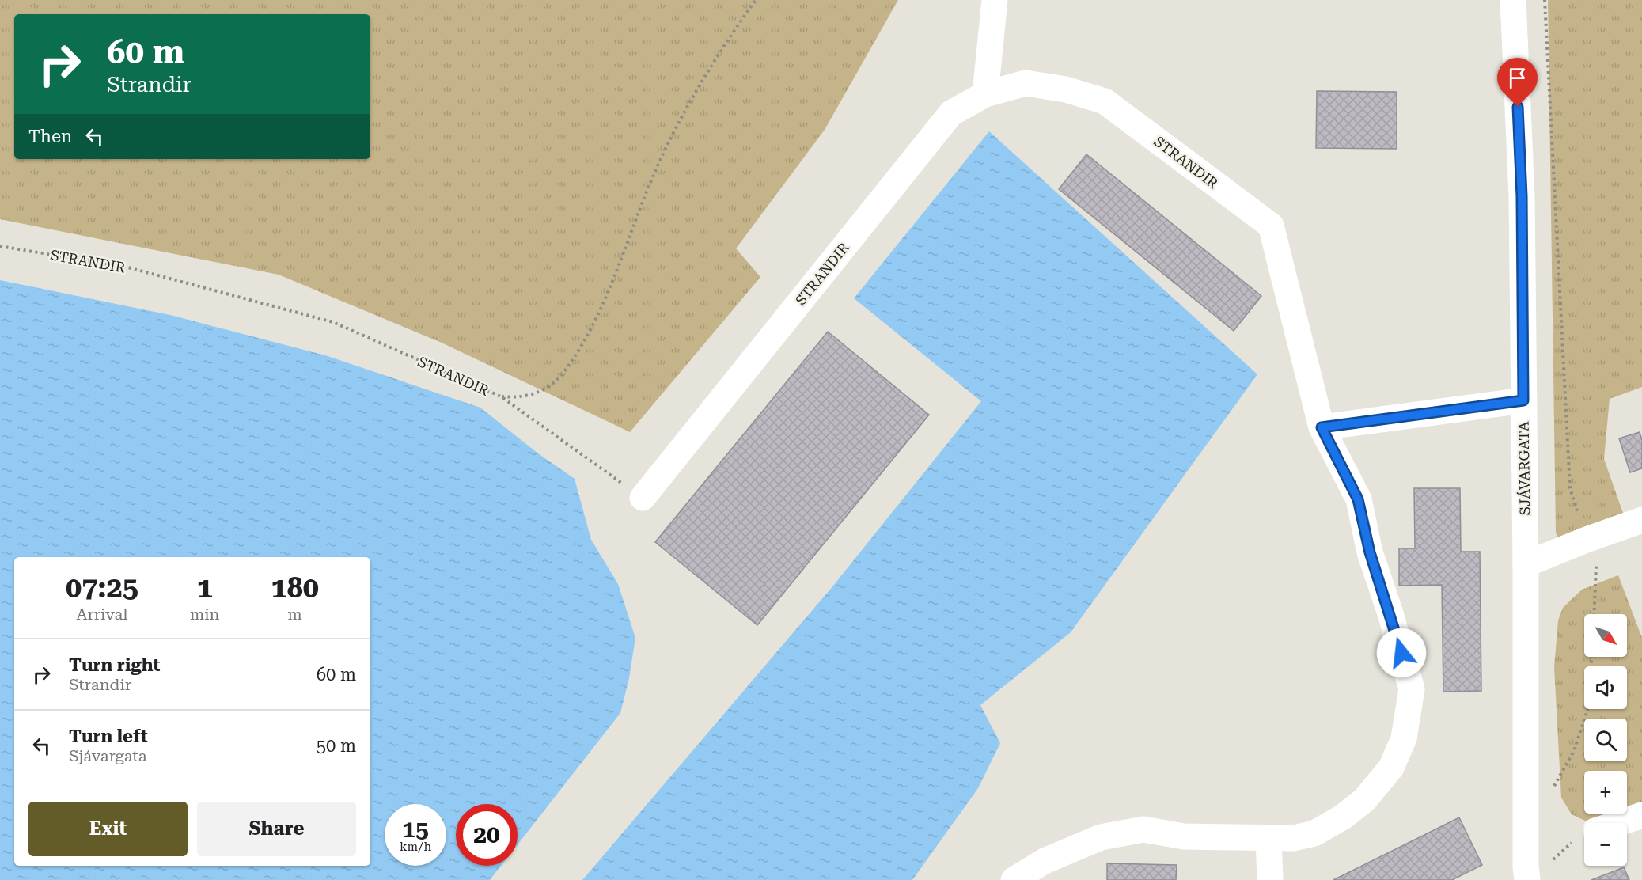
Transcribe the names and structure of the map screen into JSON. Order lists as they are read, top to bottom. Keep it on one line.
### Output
{"streets":{"street":["STRANDIR","SJÁVARGATA"]},"north":"bottom right","page":{"turn":["60 m","Strandir"],"then":"Then","eta":["07:25","Arrival","1","min","180","m"],"map_buttons":["+","−"],"list":[{"name":"Turn right","note":"Strandir","value":"60 m"},{"name":"Turn left","note":"Sjávargata","value":"50 m"}],"buttons":["Exit","Share"],"speed":"15 km/h","limit":"20"}}
